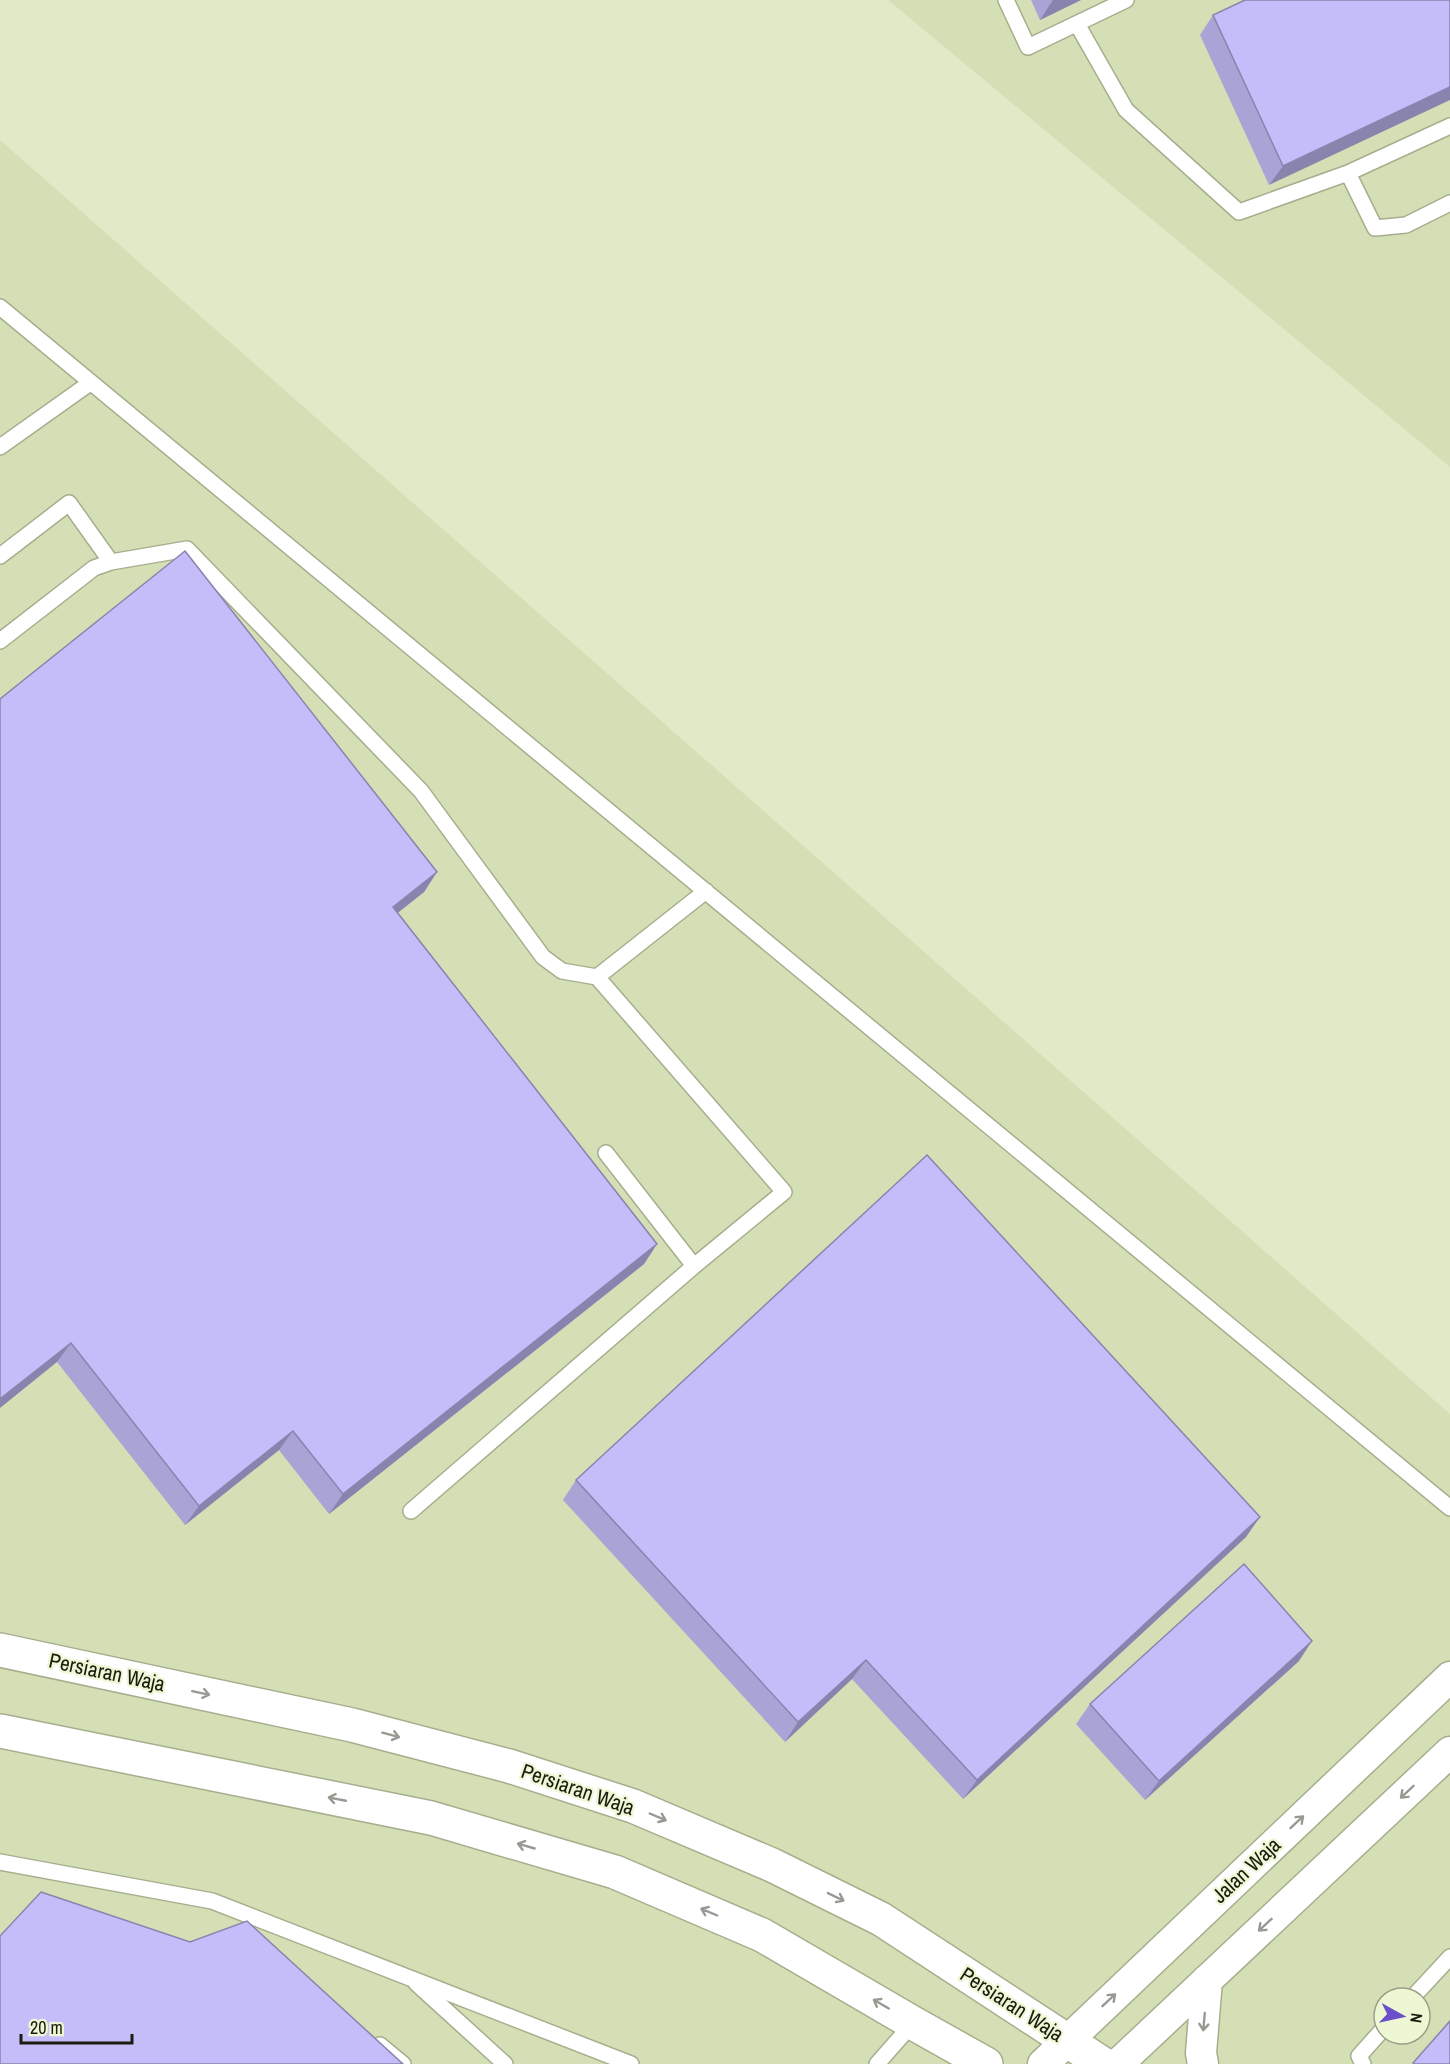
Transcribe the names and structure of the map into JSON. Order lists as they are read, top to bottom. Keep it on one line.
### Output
{"streets":{"street":["Persiaran Waja","Jalan Waja"]},"crossings":[["Persiaran Waja","Jalan Waja"]],"scale_bar":"20 m","north":"right"}
